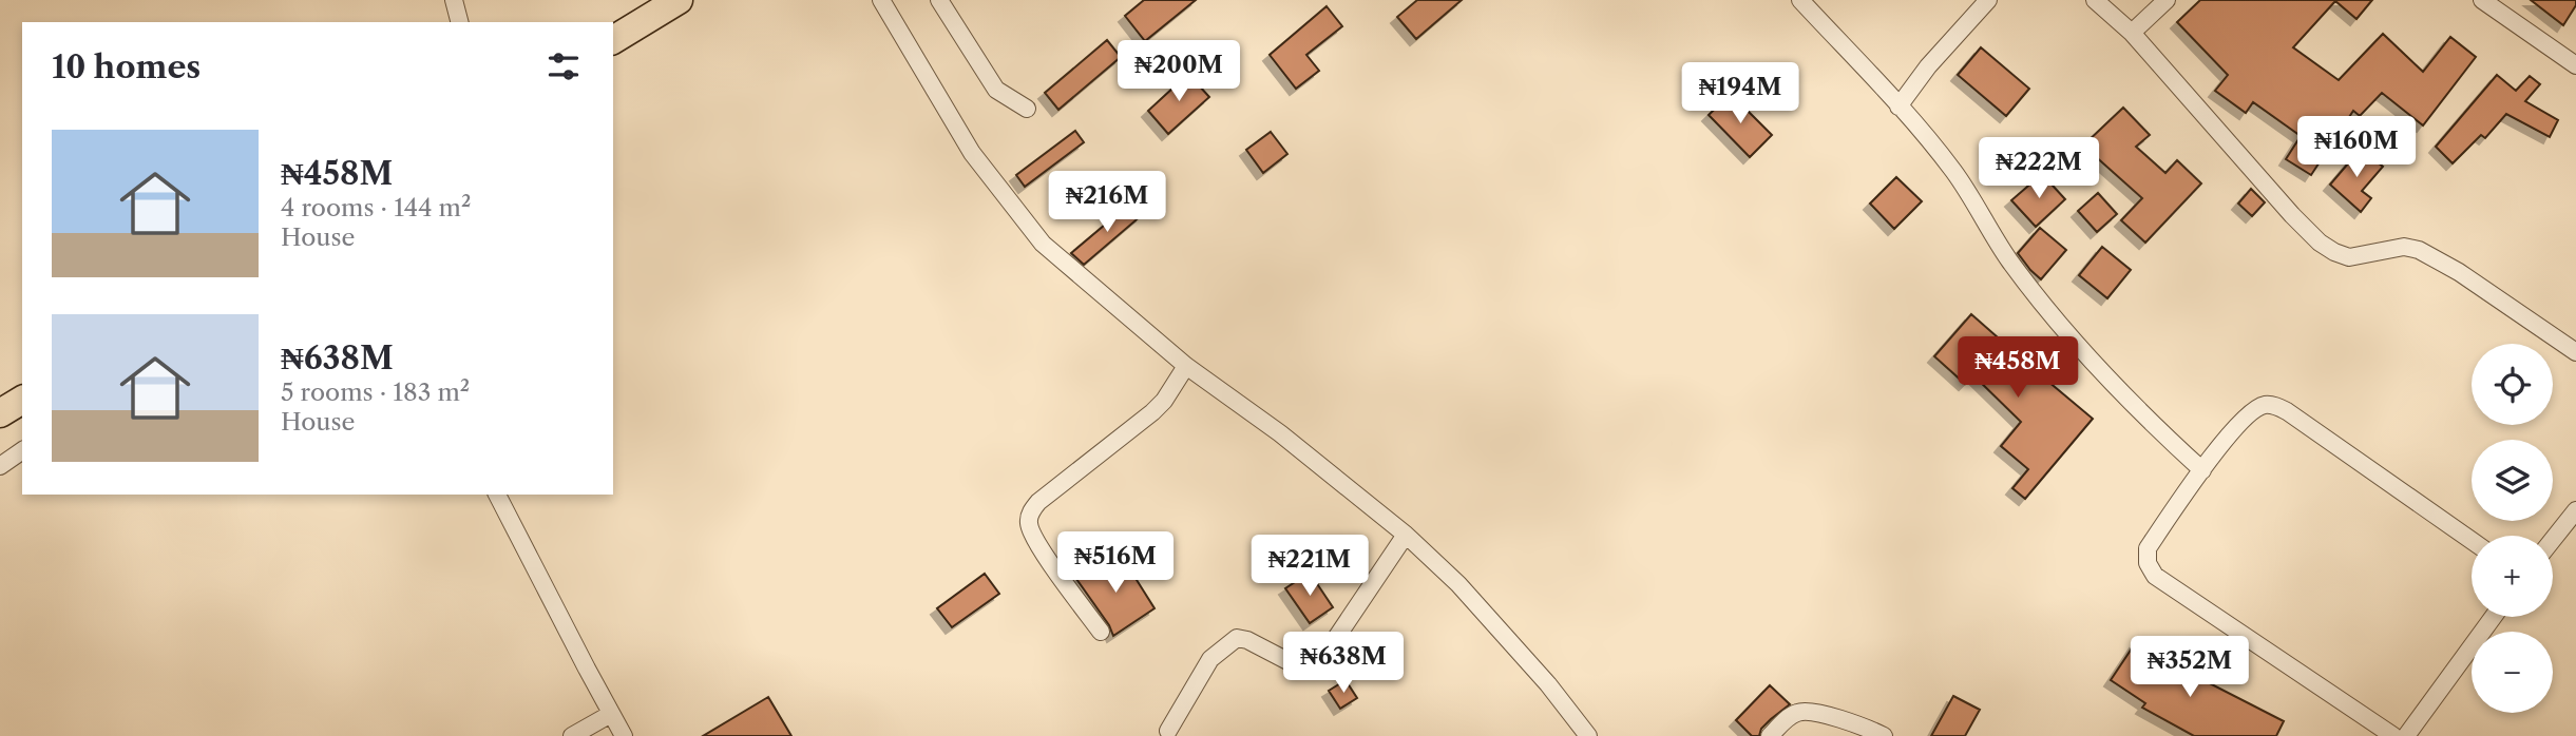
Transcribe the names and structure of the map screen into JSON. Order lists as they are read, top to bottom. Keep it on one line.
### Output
{"page":{"heading":"10 homes","price":["₦200M","₦194M","₦160M","₦222M","₦216M","₦458M","₦516M","₦221M","₦638M","₦352M"],"list":[{"name":"₦458M","note":"4 rooms · 144 m² · House"},{"name":"₦638M","note":"5 rooms · 183 m² · House"}],"map_buttons":["+","−"]}}
